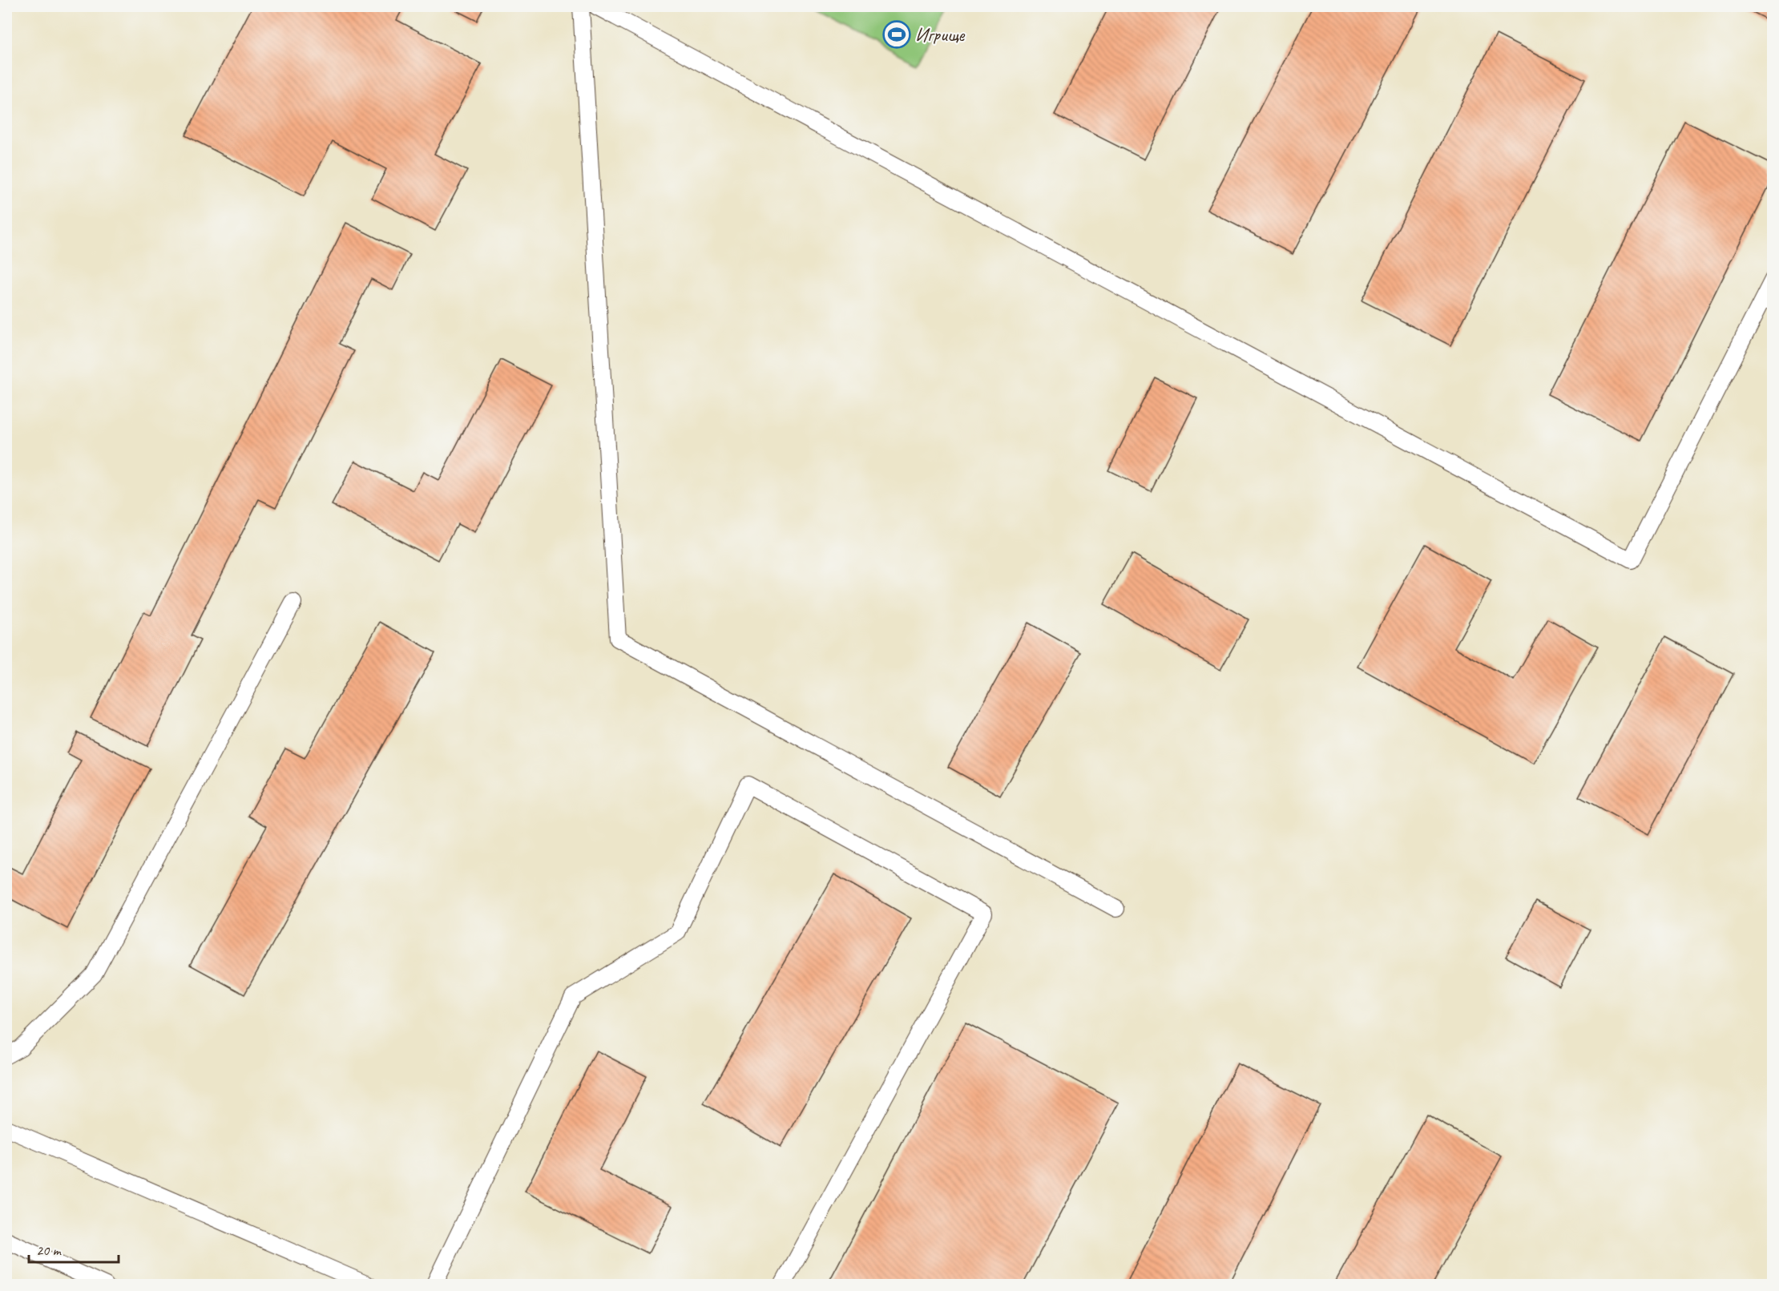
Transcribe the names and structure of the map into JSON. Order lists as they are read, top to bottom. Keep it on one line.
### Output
{"places":{"sports":["Игрище"]},"scale_bar":"20 m"}
